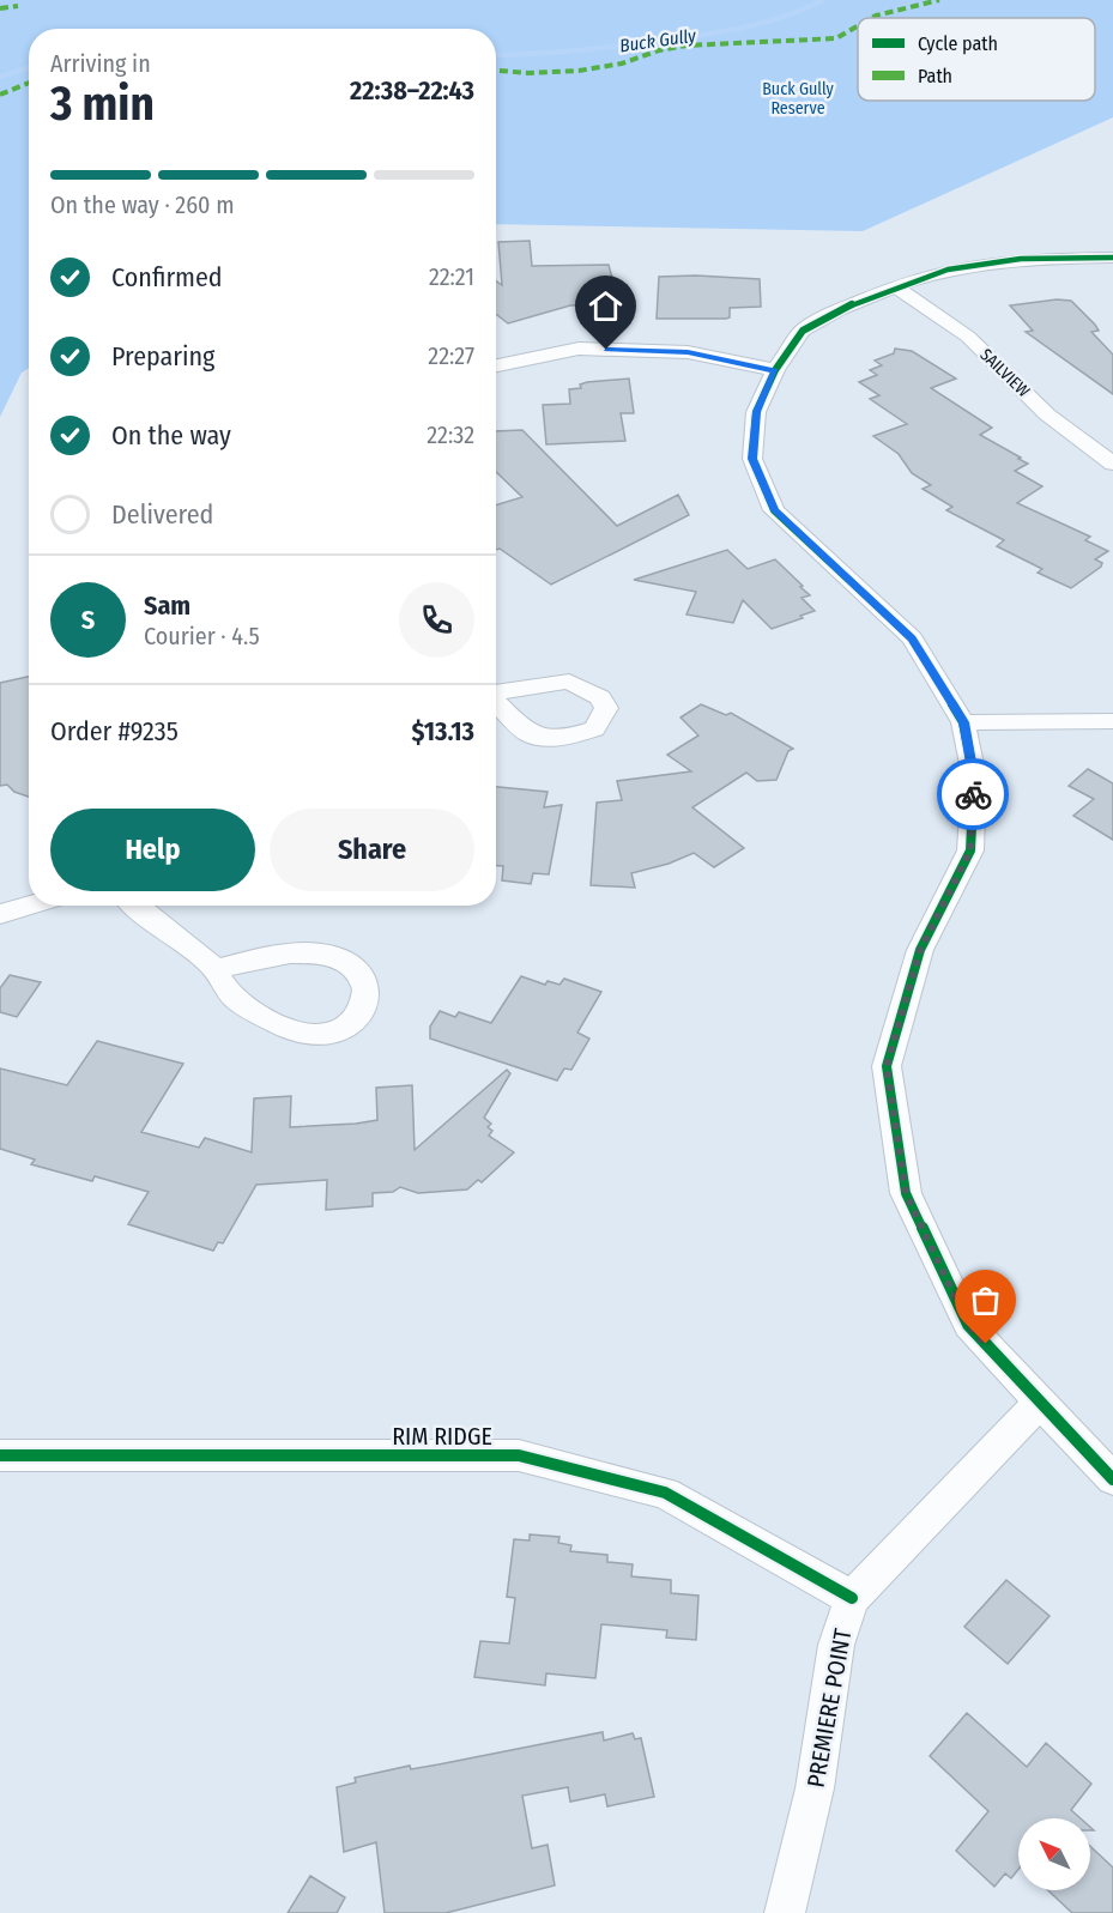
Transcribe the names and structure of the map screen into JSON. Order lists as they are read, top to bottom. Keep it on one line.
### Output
{"streets":{"street":["SAILVIEW","RIM RIDGE","PREMIERE POINT"]},"crossings":[["RIM RIDGE","PREMIERE POINT"]],"water":["Buck Gully"],"parks":["Buck Gully Reserve"],"legend":["Cycle path","Path"],"north":"top left","page":{"heading":["3 min","Arriving in","22:38–22:43"],"panel":["Sam","Courier · 4.5","Order #9235","$13.13"],"bar":"On the way · 260 m","list":[["Confirmed","22:21"],["Preparing","22:27"],["On the way","22:32"],"Delivered"],"round":"S","buttons":["Help","Share"]}}
